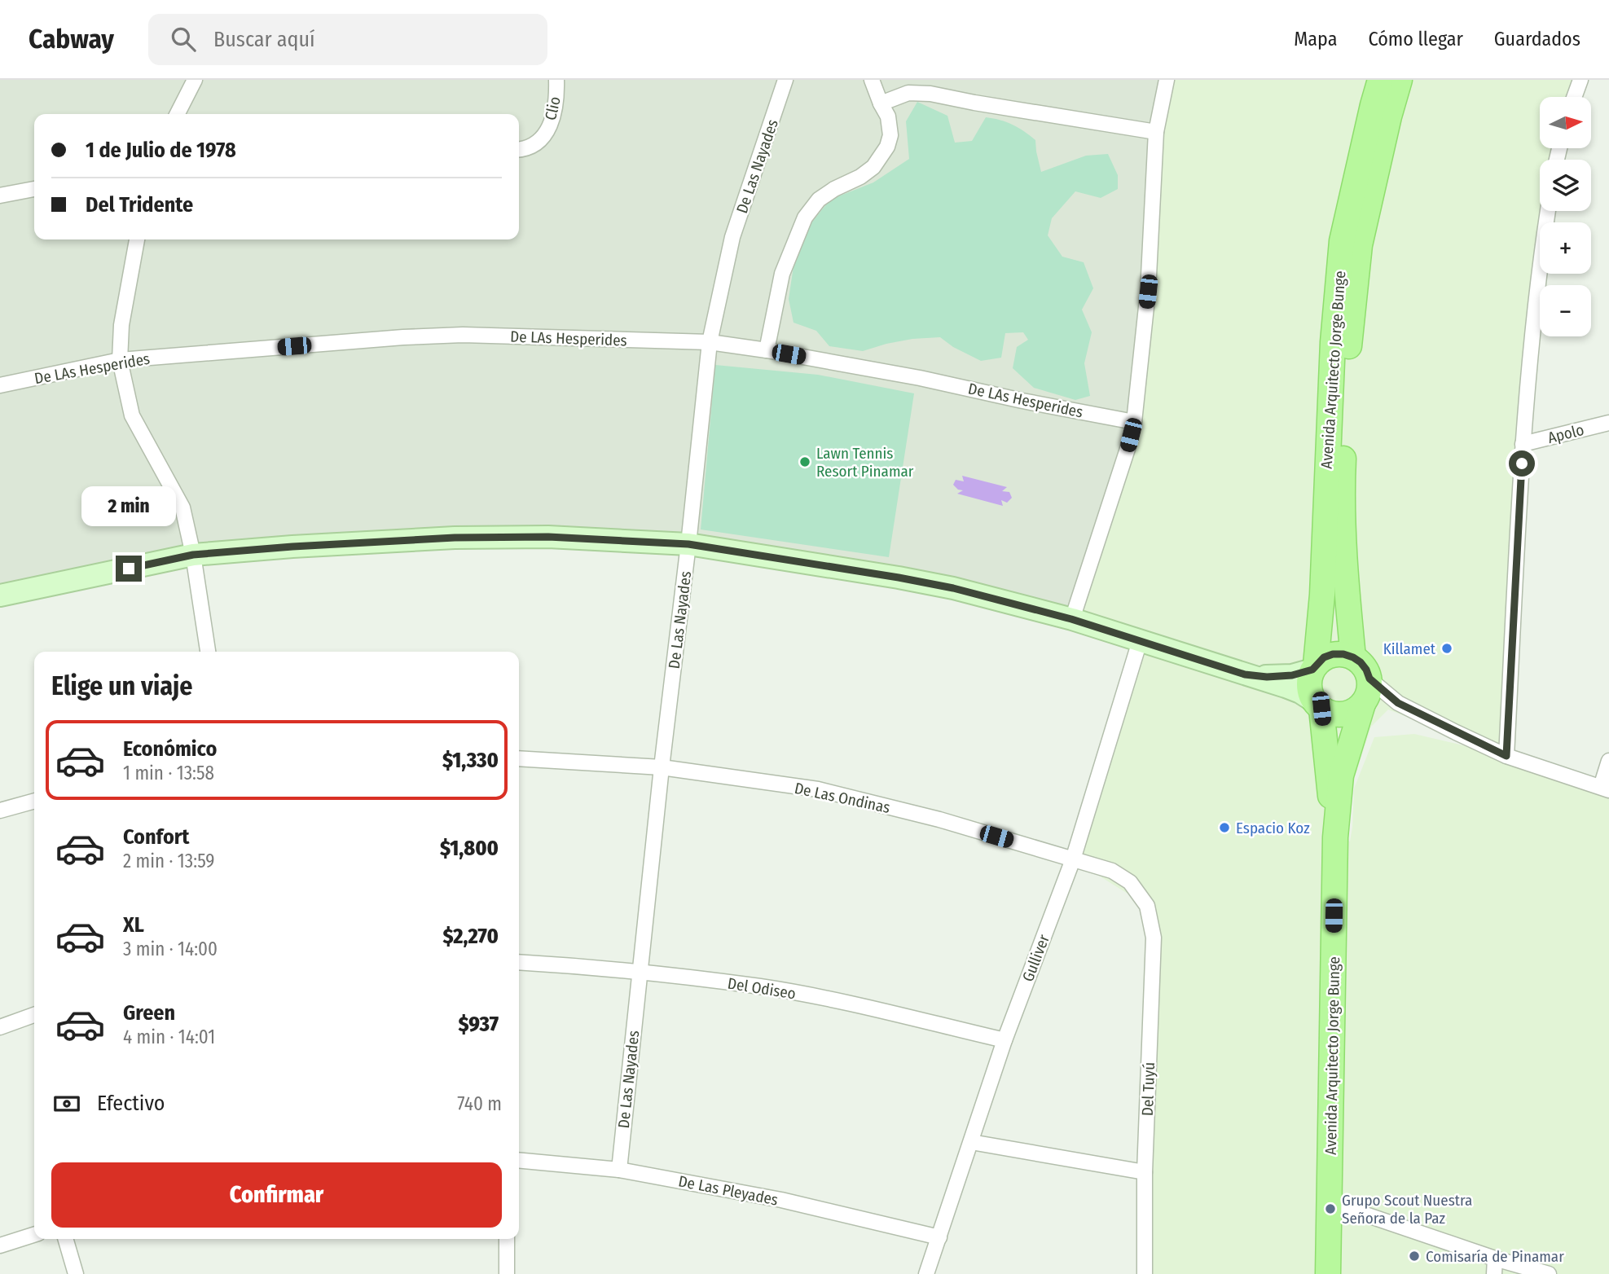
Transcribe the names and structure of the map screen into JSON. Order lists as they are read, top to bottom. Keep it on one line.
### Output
{"streets":{"main road":["Avenida Arquitecto Jorge Bunge"],"street":["Clio","De Las Nayades","De LAs Hesperides","Apolo","De Las Ondinas","Gulliver","Del Odiseo","Del Tuyú","De Las Pleyades"]},"crossings":[["De Las Nayades","De LAs Hesperides"],["De Las Nayades","De Las Ondinas"],["De Las Nayades","Del Odiseo"],["De Las Nayades","De Las Pleyades"],["De Las Ondinas","Gulliver"],["De Las Ondinas","Del Tuyú"],["Gulliver","Del Odiseo"],["Gulliver","De Las Pleyades"]],"places":["Lawn Tennis Resort Pinamar","Killamet","Espacio Koz","Grupo Scout Nuestra Señora de la Paz","Comisaría de Pinamar"],"north":"right","page":{"header":"Cabway","search":"Buscar aquí","nav":["Mapa","Cómo llegar","Guardados"],"map_buttons":["+","−"],"banner":["1 de Julio de 1978","Del Tridente"],"bubble":"2 min","heading":"Elige un viaje","list":[{"name":"Económico","note":"1 min · 13:58","value":"$1,330"},{"name":"Confort","note":"2 min · 13:59","value":"$1,800"},{"name":"XL","note":"3 min · 14:00","value":"$2,270"},{"name":"Green","note":"4 min · 14:01","value":"$937"}],"pay":["Efectivo","740 m"],"buttons":"Confirmar"}}
